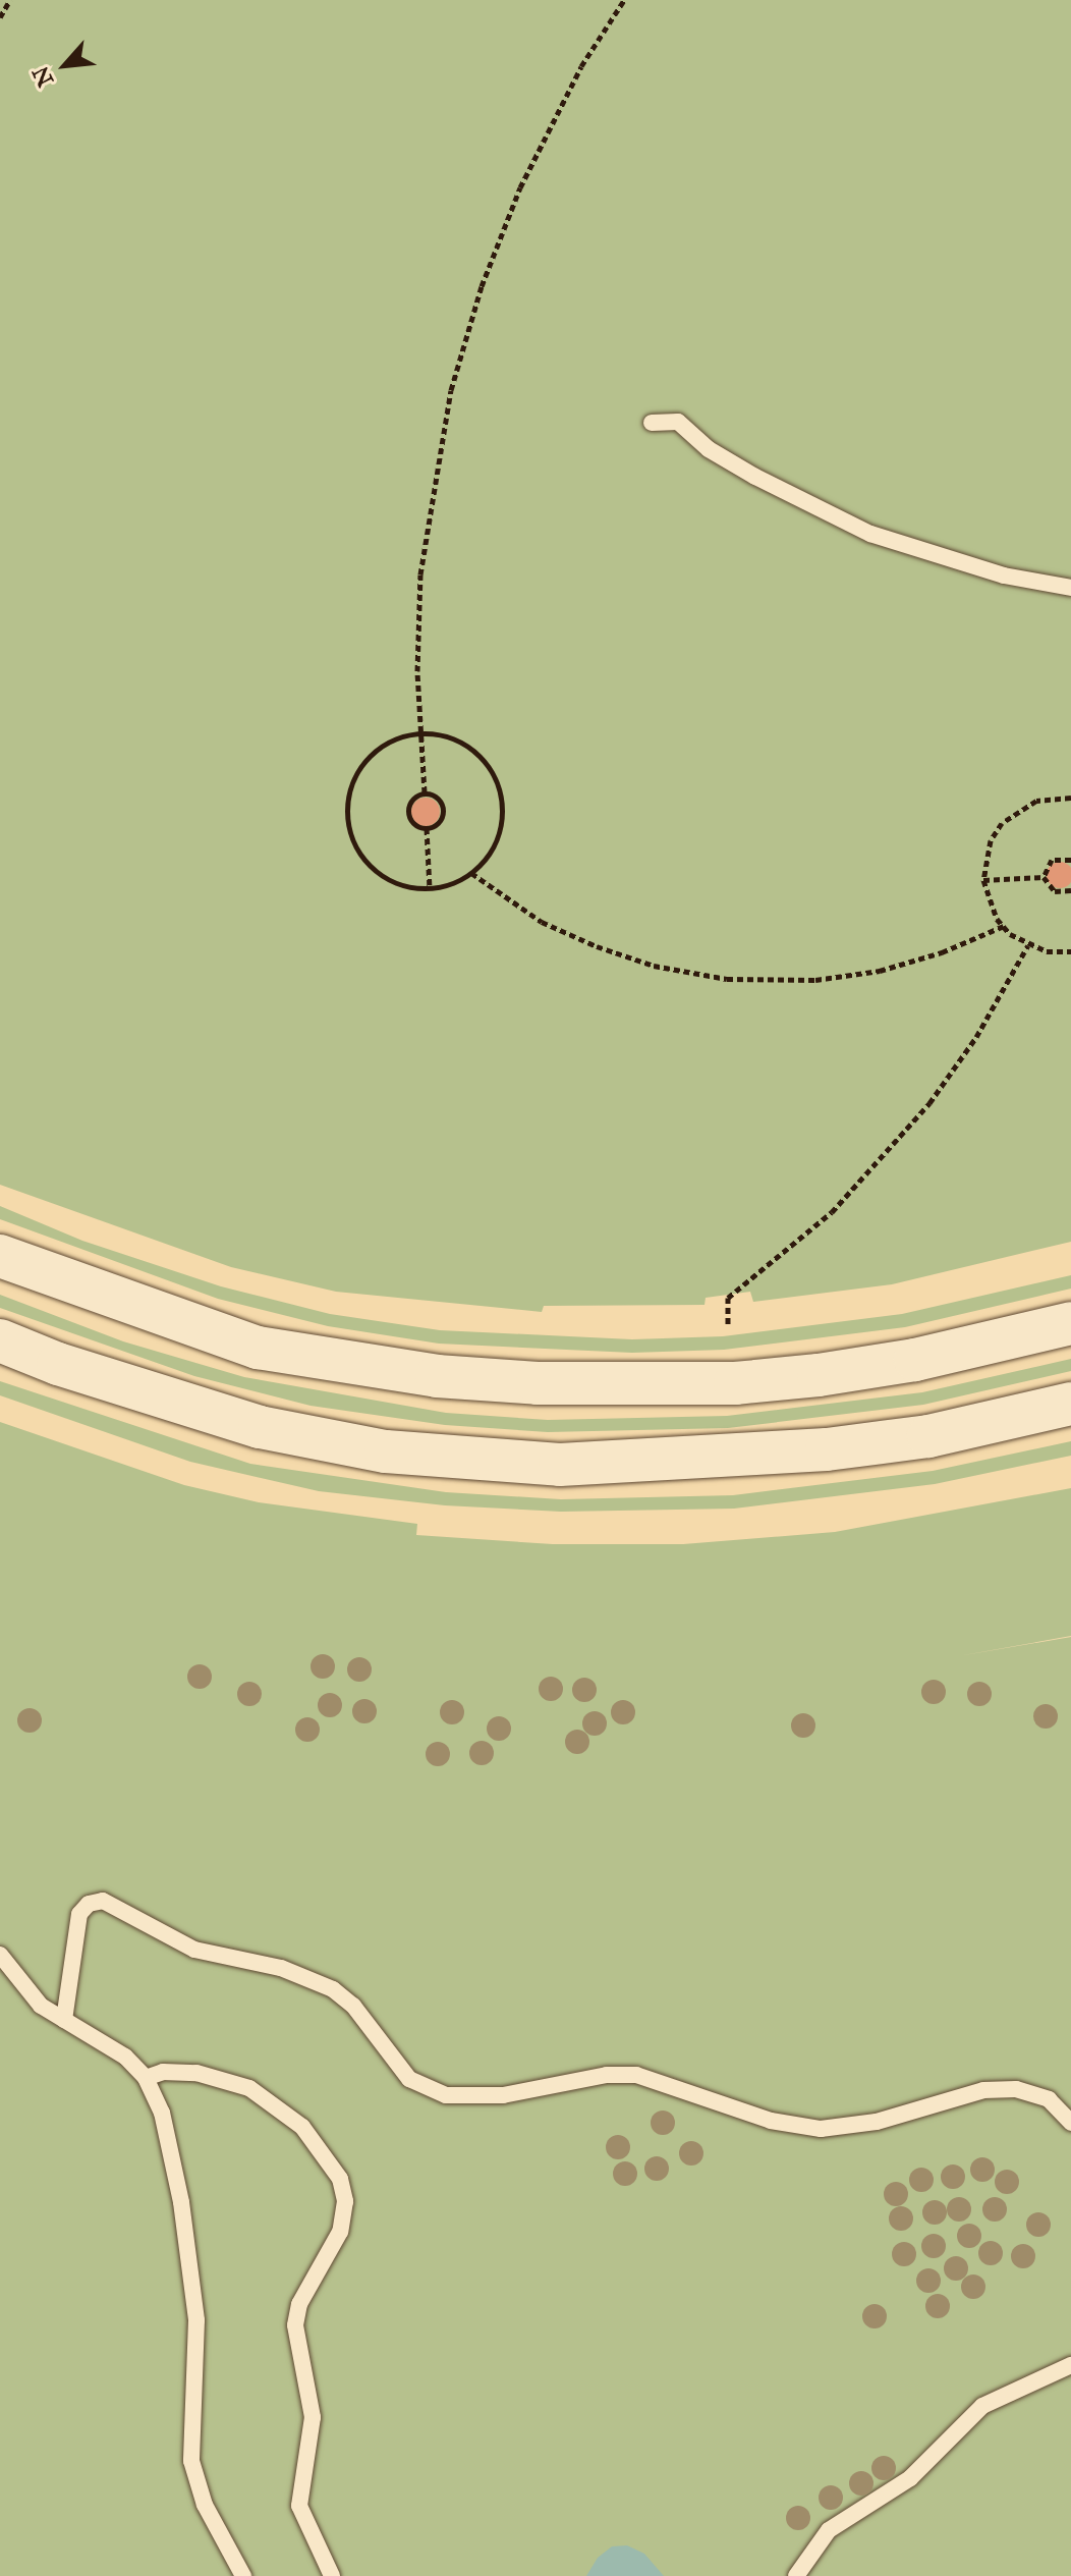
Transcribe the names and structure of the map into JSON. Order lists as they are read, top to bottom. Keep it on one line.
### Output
{"north":"bottom left"}
